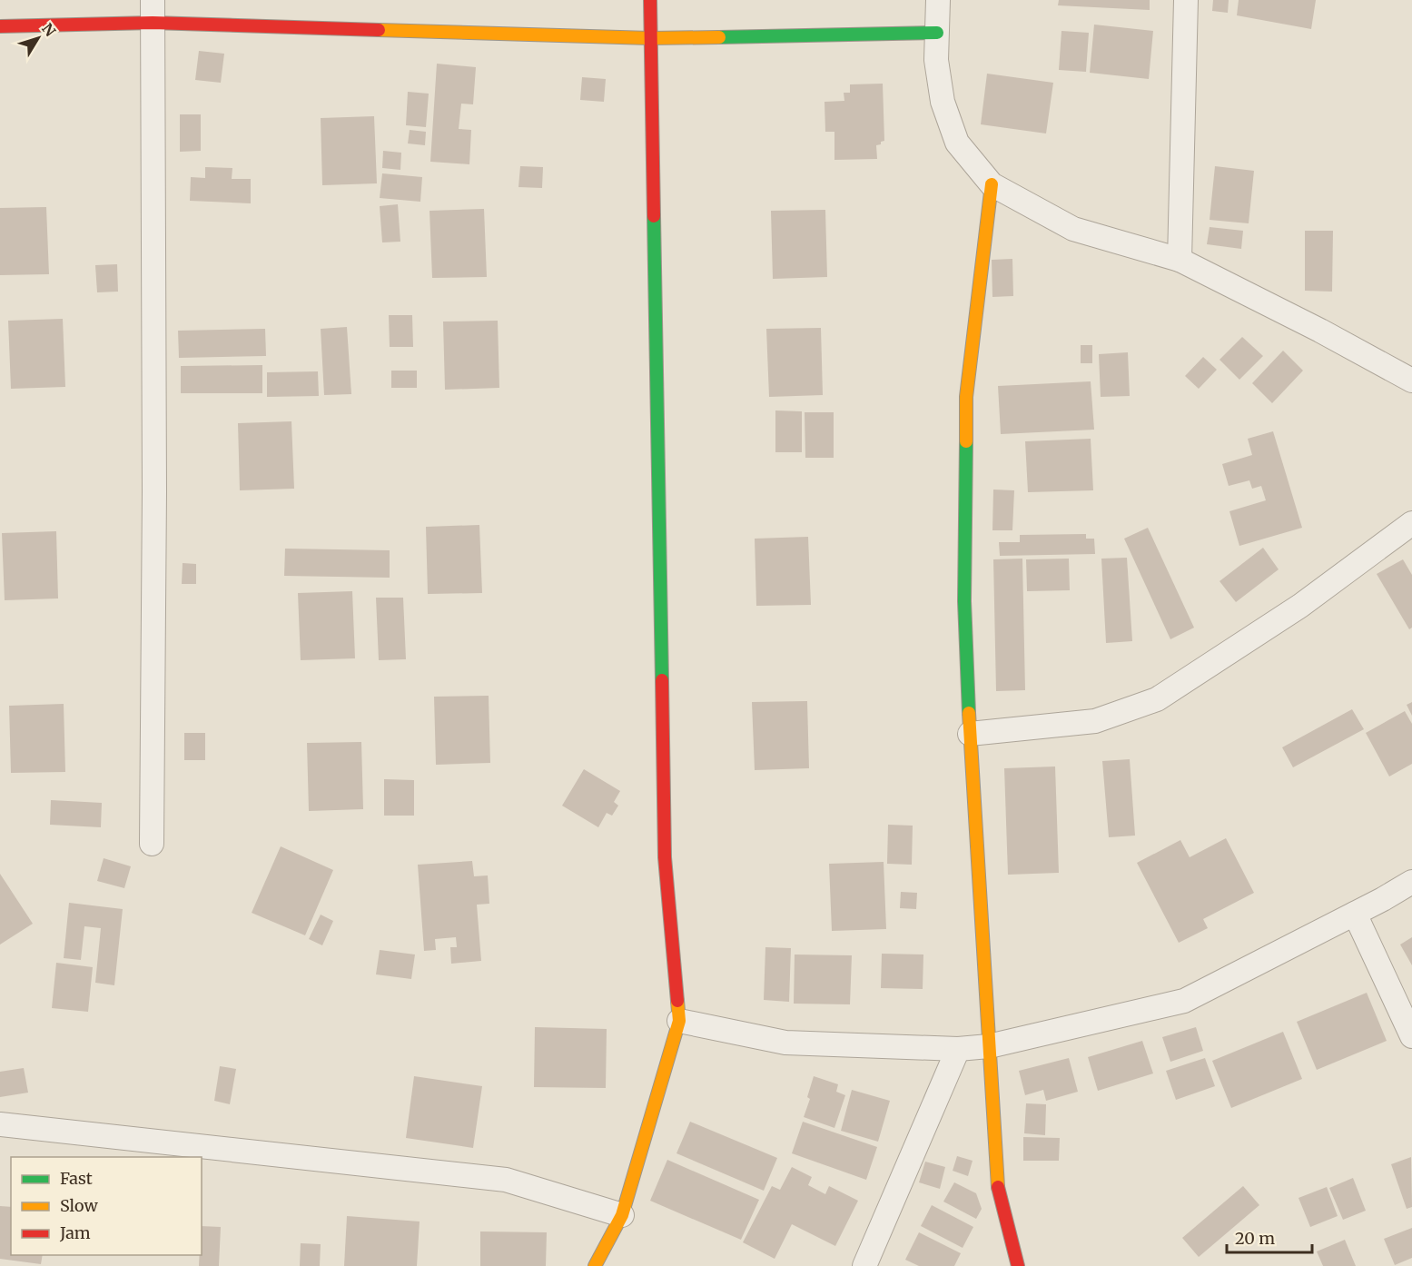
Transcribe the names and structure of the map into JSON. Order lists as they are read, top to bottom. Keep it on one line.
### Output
{"legend":["Fast","Slow","Jam"],"scale_bar":"20 m","north":"top right"}
